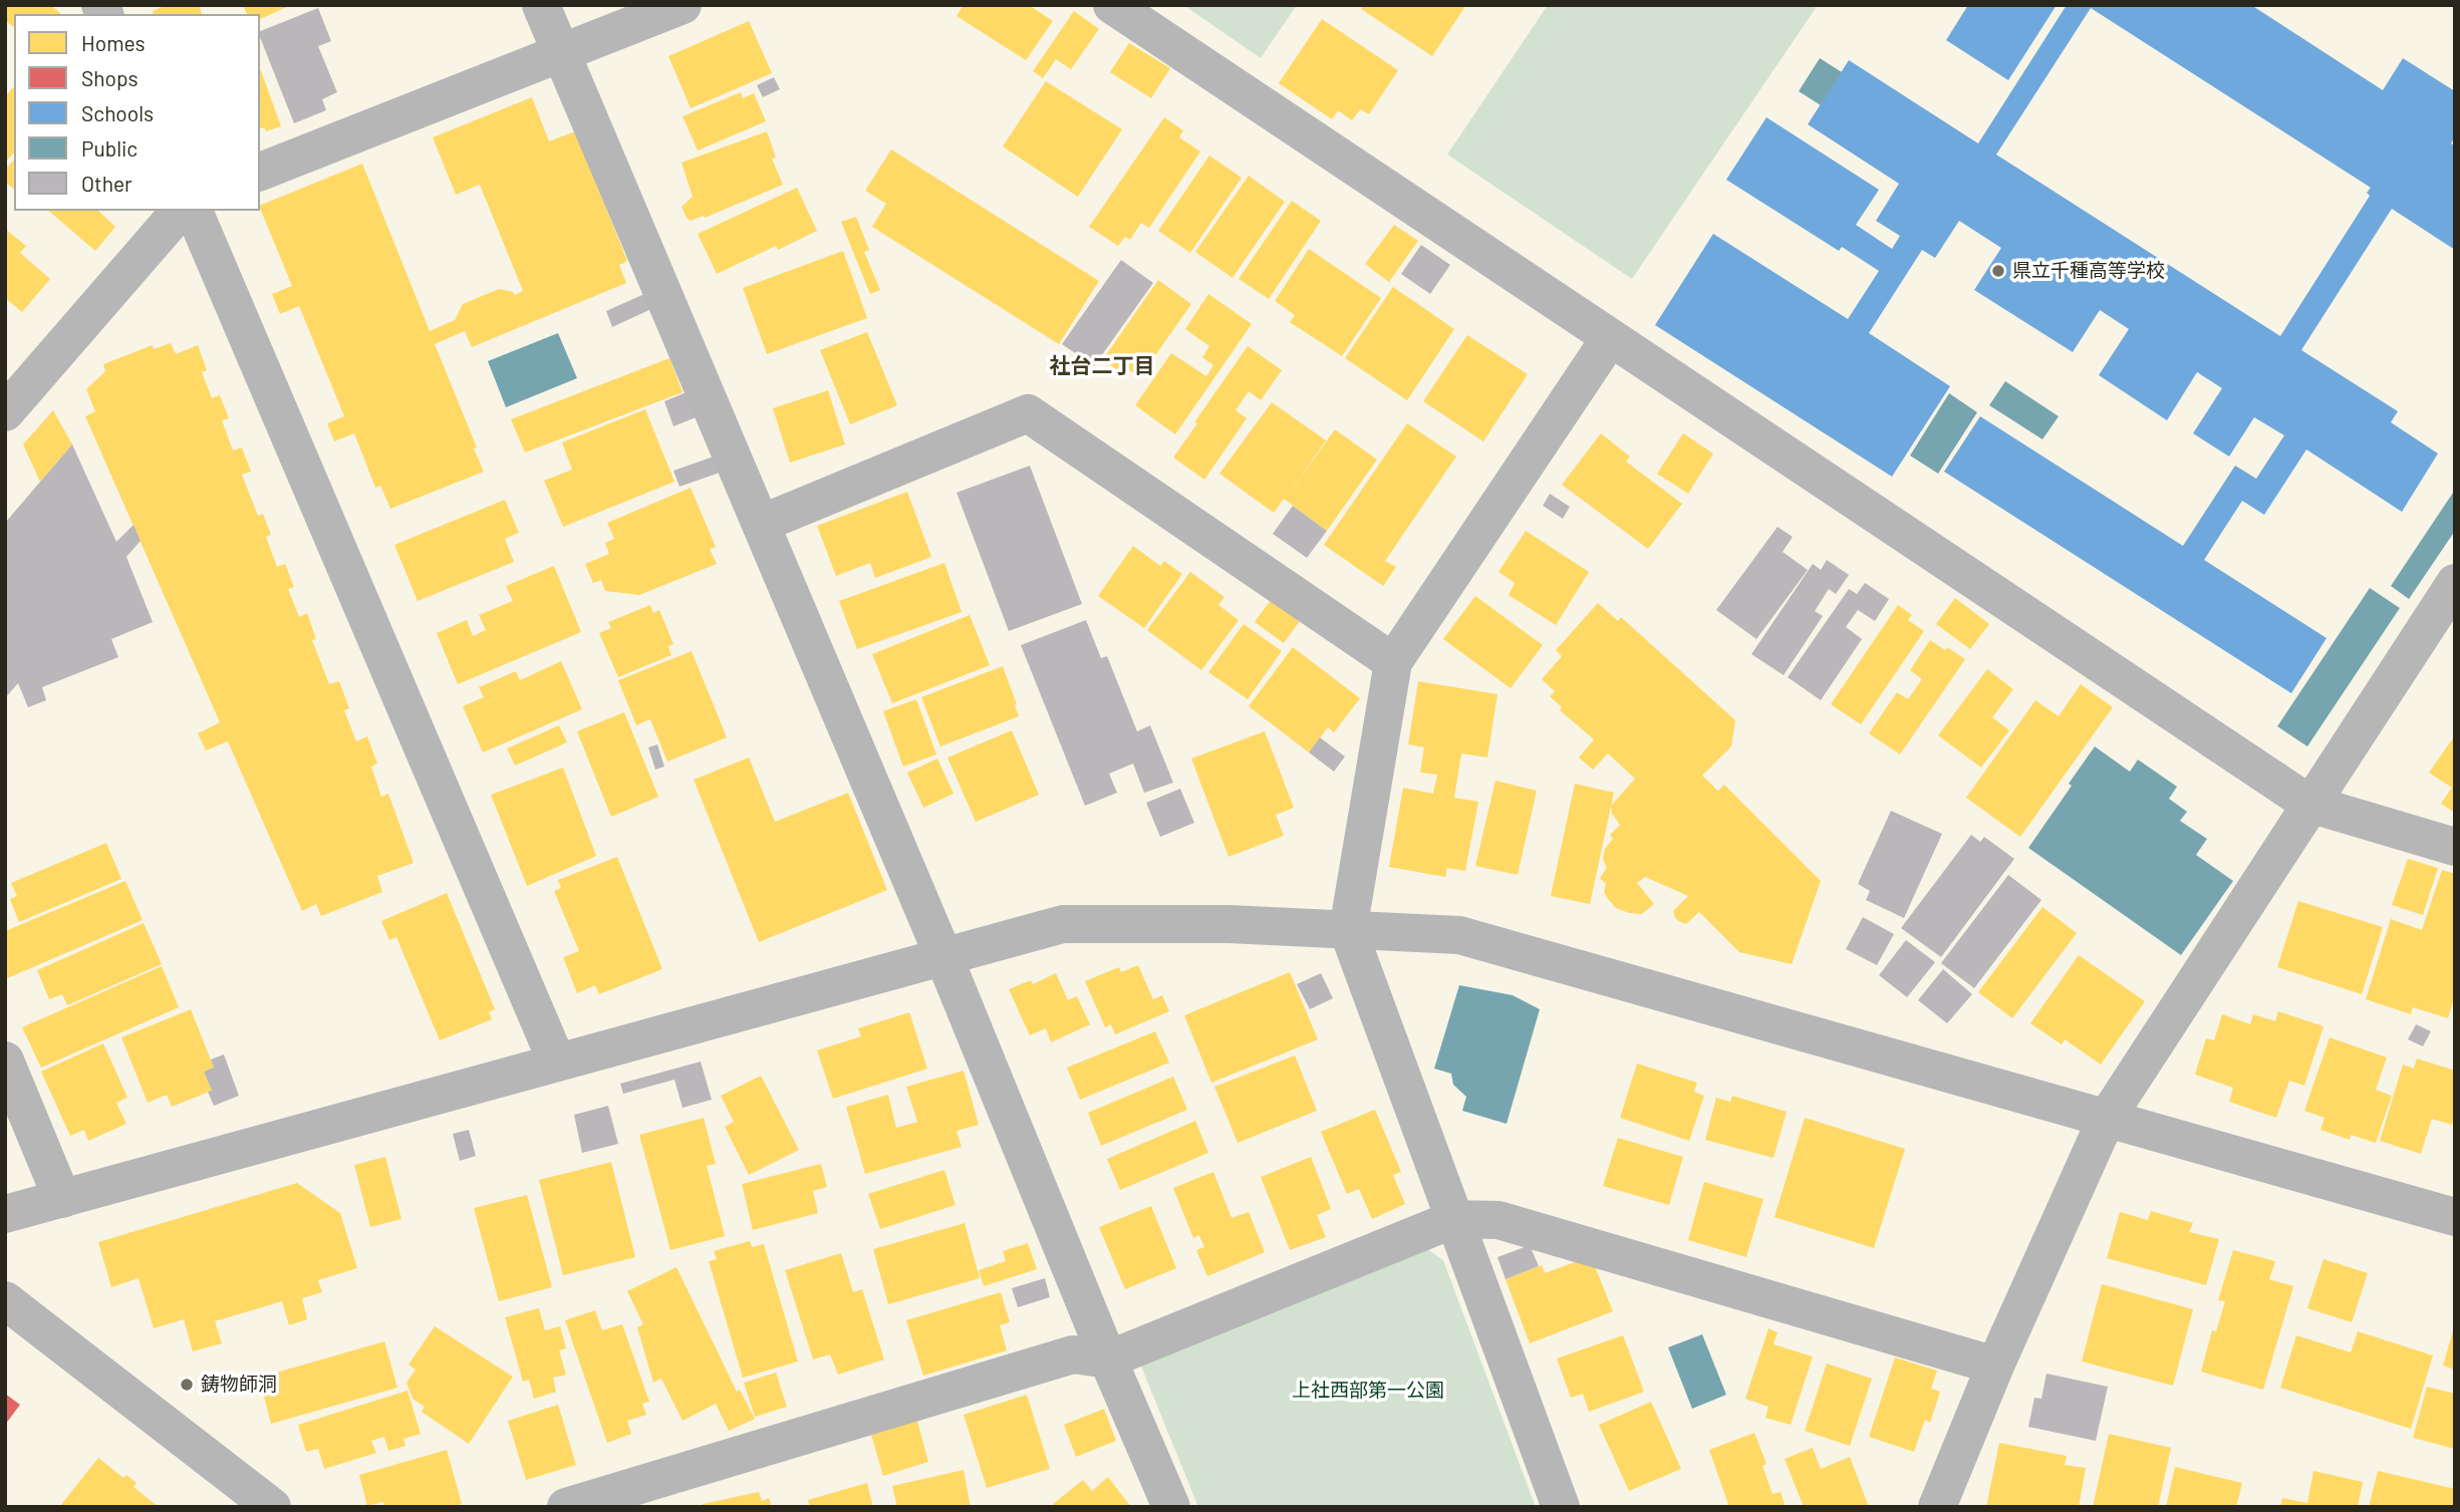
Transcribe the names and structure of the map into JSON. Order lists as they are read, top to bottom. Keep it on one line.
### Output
{"districts":["社台二丁目"],"parks":["上社西部第一公園"],"places":["県立千種高等学校","鋳物師洞"],"legend":["Homes","Shops","Schools","Public","Other"]}
